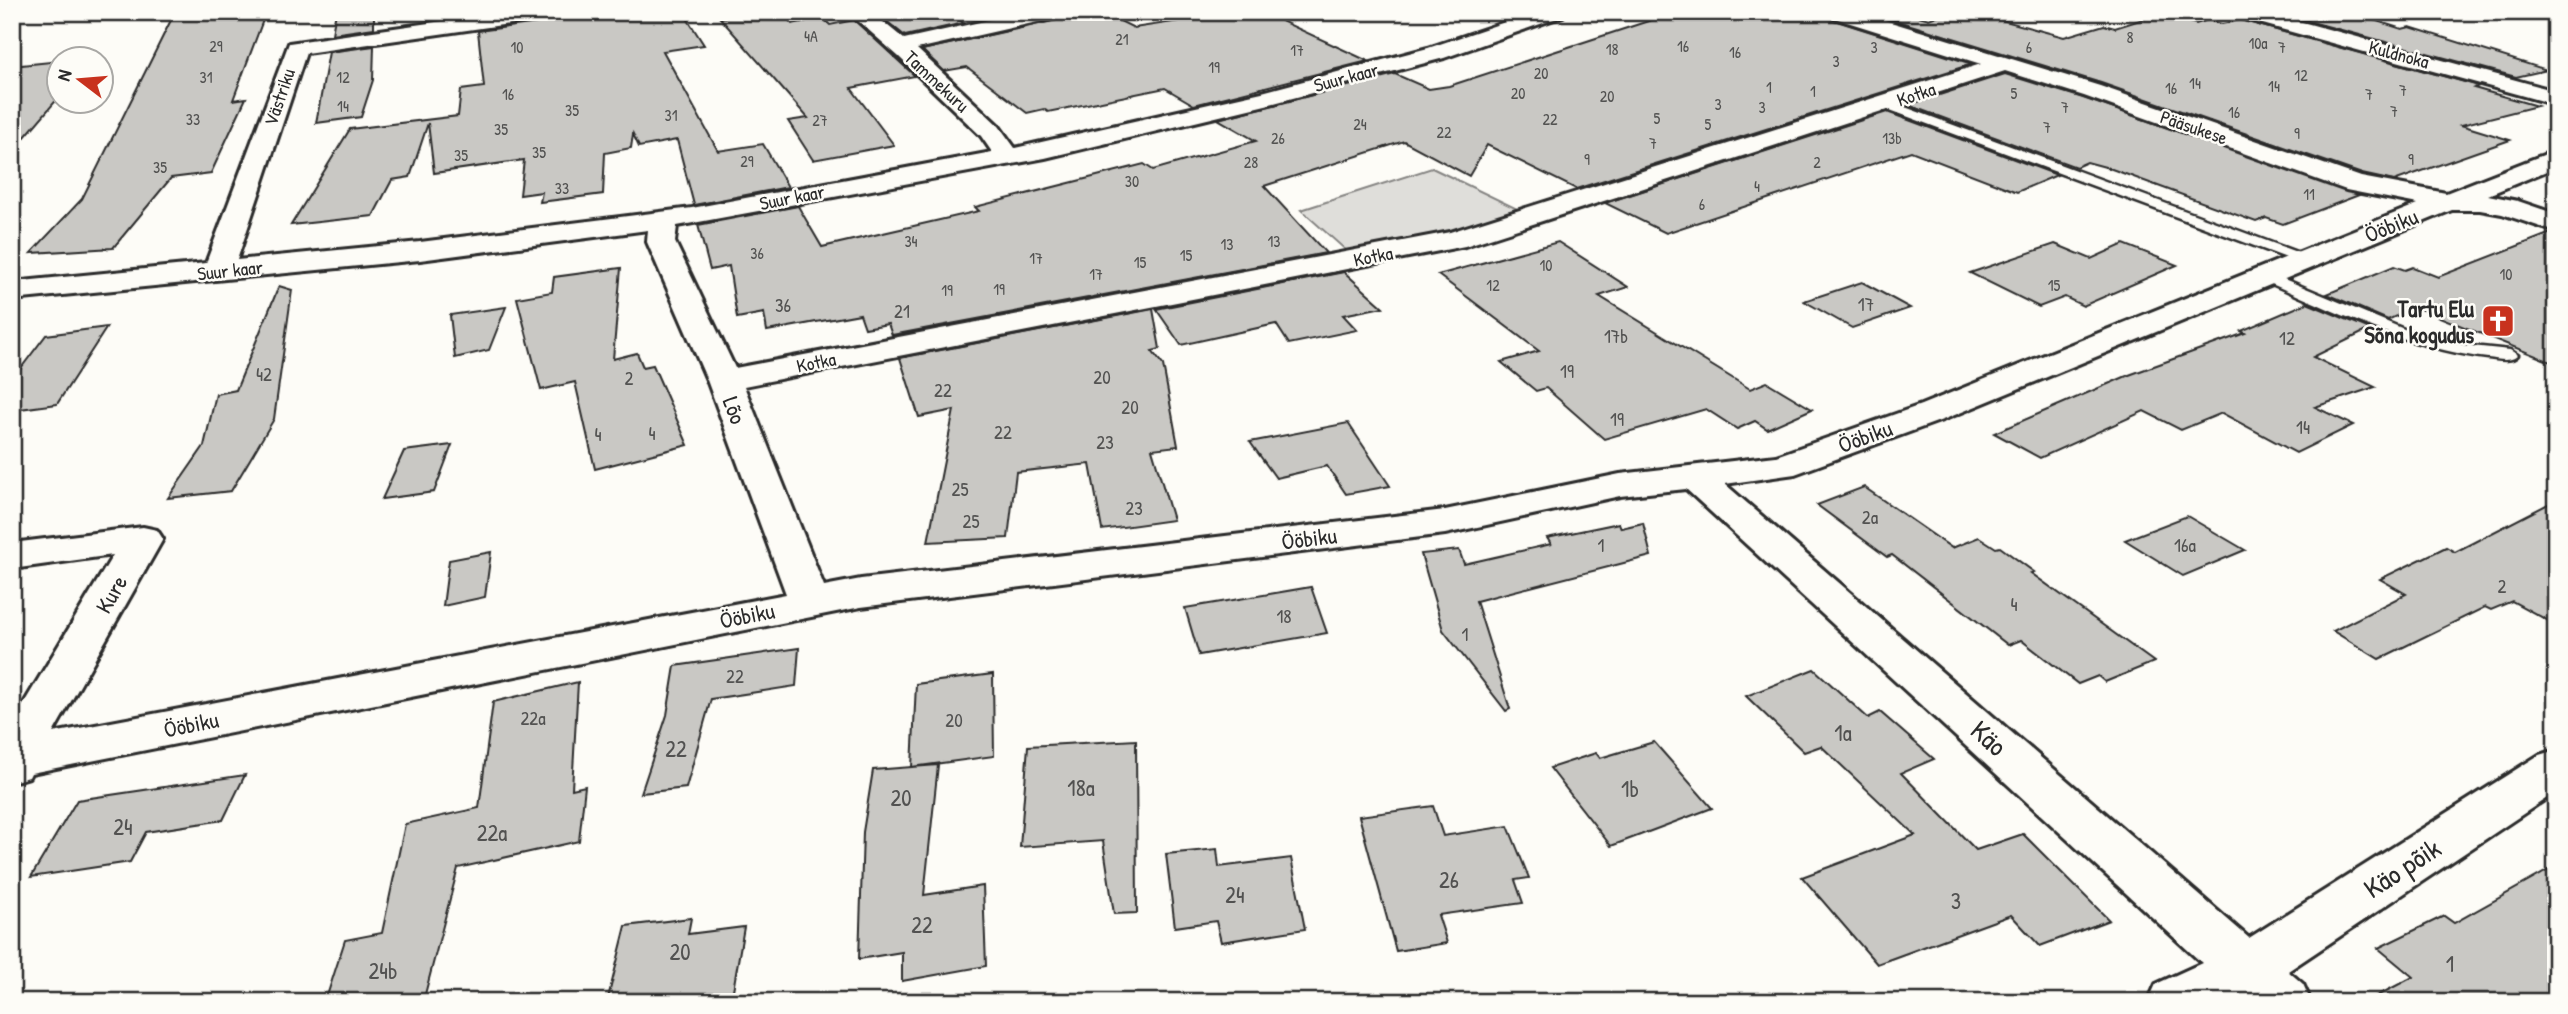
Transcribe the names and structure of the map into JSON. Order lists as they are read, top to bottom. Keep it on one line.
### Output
{"streets":{"street":["Kuldnoka","Suur kaar","Tammekuru","Kotka","Västriku","Pääsukese","Ööbiku","Lõo","Kure","Käo","Käo põik"]},"crossings":[["Suur kaar","Tammekuru"],["Suur kaar","Västriku"],["Suur kaar","Lõo"],["Kotka","Pääsukese"],["Kotka","Lõo"],["Pääsukese","Ööbiku"],["Ööbiku","Lõo"],["Ööbiku","Kure"],["Ööbiku","Käo"],["Käo","Käo põik"]],"places":{"church":["Tartu Elu Sõna kogudus"]},"house_numbers":["4A","8","21","10a","29","16","10","3","6","7","18","17","16","3","19","20","12","31","12","14","14","1","16","7","1","20","5","16","7","20","3","14","3","7","35","7","16","31","5","33","22","27","24","5","7","35","22","9","26","13b","7","35","35","9","9","29","28","2","35","30","4","33","11","6","34","13","13","36","15","17","15","10","17","10","12","15","19","19","17","36","21","17b","12","19","42","20","2","22","20","19","14","22","4","4","23","25","23","2a","25","1","16a","2","4","18","1","22","22a","20","1a","22","18a","1b","20","24","22a","26","24","3","22","20","1","24b"],"north":"left"}
